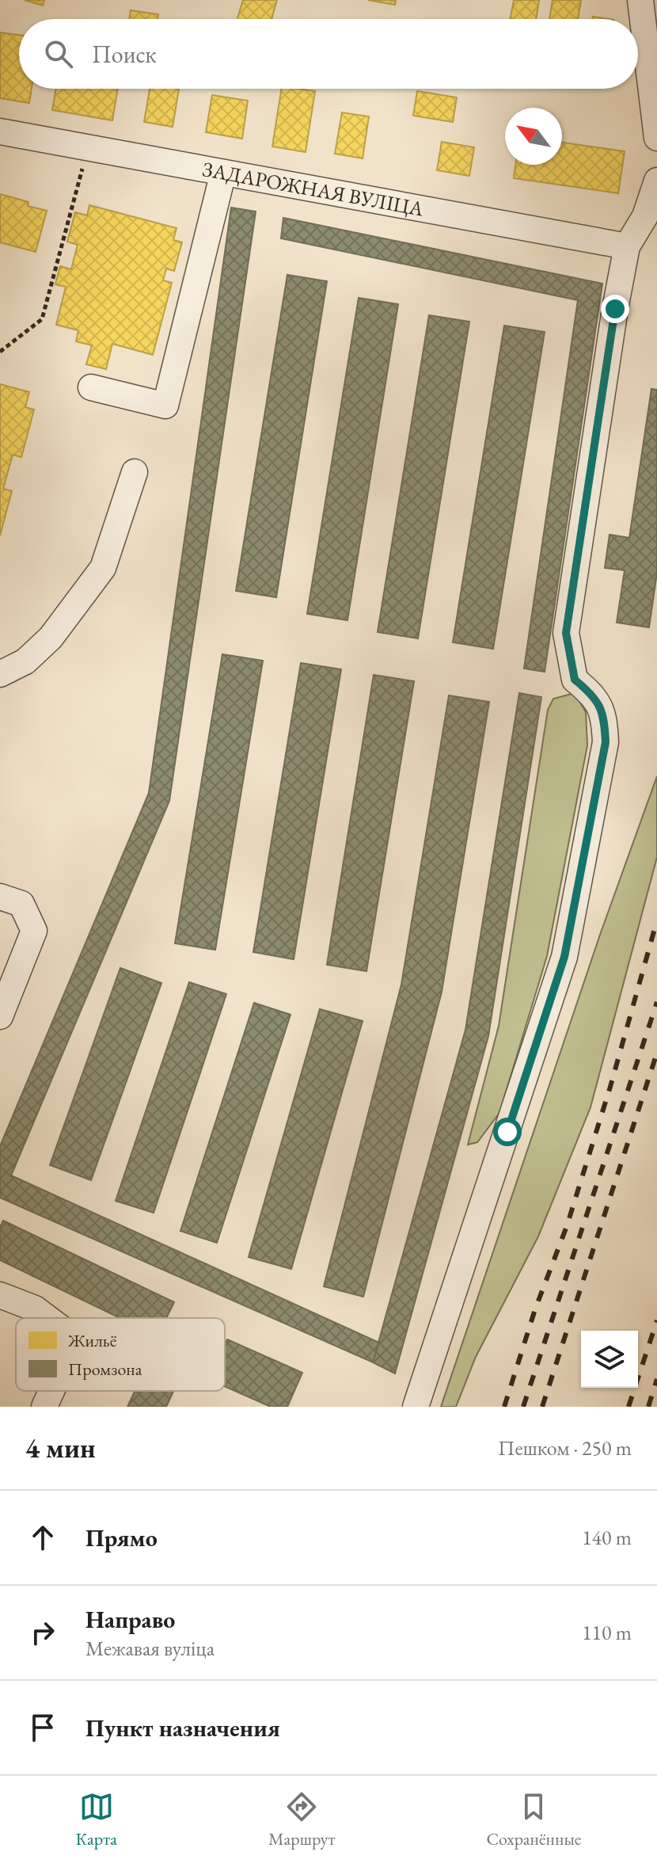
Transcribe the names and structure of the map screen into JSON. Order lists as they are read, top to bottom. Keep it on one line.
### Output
{"streets":{"street":["ЗАДАРОЖНАЯ ВУЛІЦА"]},"legend":["Жильё","Промзона"],"north":"top left","page":{"search":"Поиск","heading":["4 мин","Пешком · 250 m"],"list":[["Прямо","140 m"],["Направо","Межавая вуліца","110 m"],"Пункт назначения"],"nav":["Карта","Маршрут","Сохранённые"]}}
